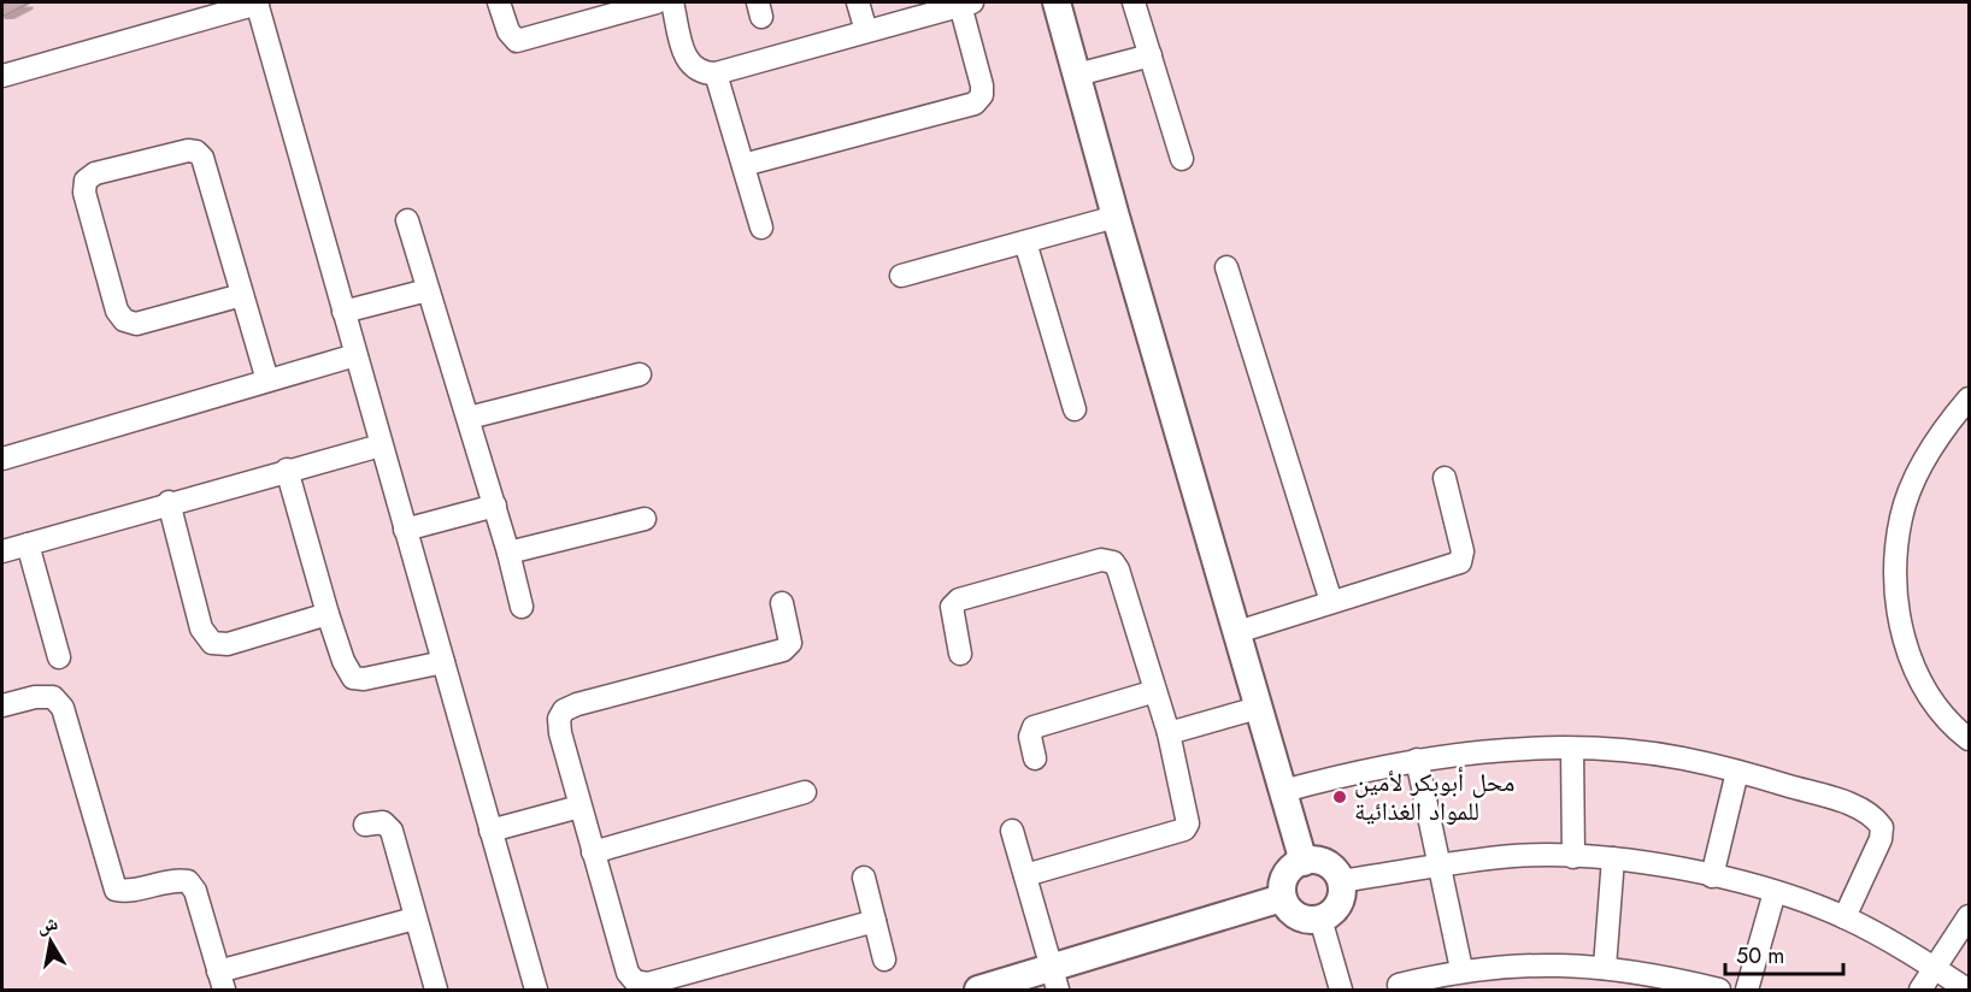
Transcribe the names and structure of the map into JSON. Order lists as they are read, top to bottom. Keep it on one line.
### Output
{"places":["محل أبوبكر لأمين للمواد الغذائية"],"scale_bar":"50 m","north":"top"}
